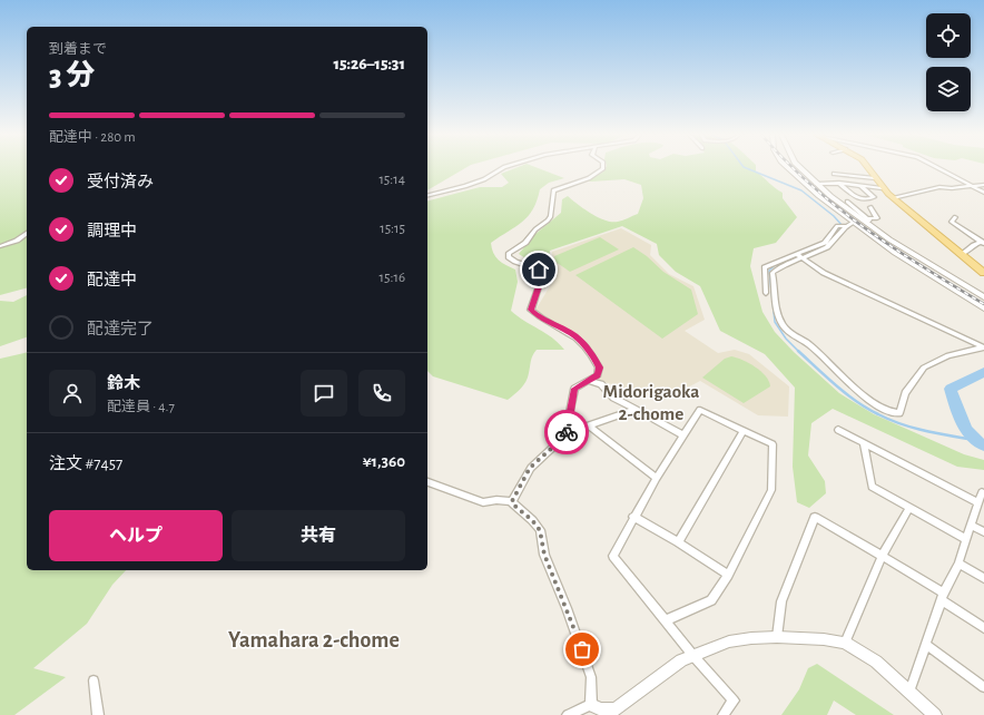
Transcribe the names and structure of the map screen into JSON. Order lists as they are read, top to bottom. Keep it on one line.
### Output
{"districts":["Midorigaoka 2-chome","Yamahara 2-chome"],"page":{"heading":["3 分","到着まで","15:26–15:31"],"panel":["鈴木","配達員 · 4.7","注文 #7457","¥1,360"],"bar":"配達中 · 280 m","list":[["受付済み","15:14"],["調理中","15:15"],["配達中","15:16"],"配達完了"],"buttons":["ヘルプ","共有"]}}
